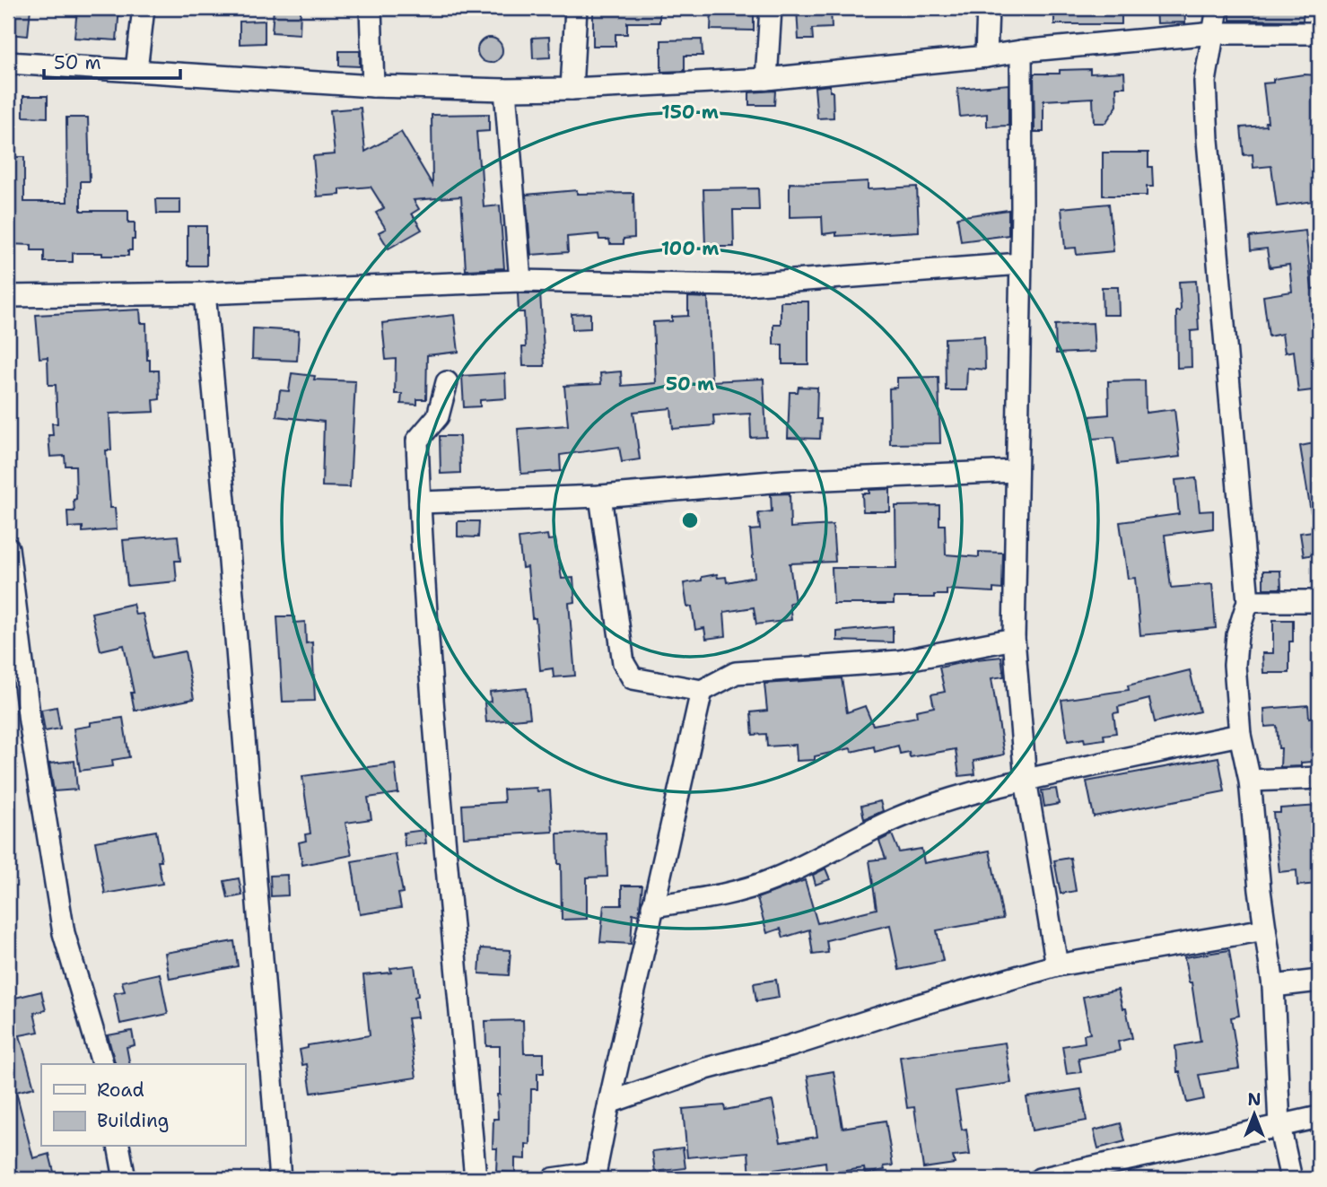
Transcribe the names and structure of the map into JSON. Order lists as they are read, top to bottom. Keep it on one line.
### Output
{"legend":["Road","Building"],"scale_bar":"50 m","north":"top","rings":["150 m","100 m","50 m"]}
